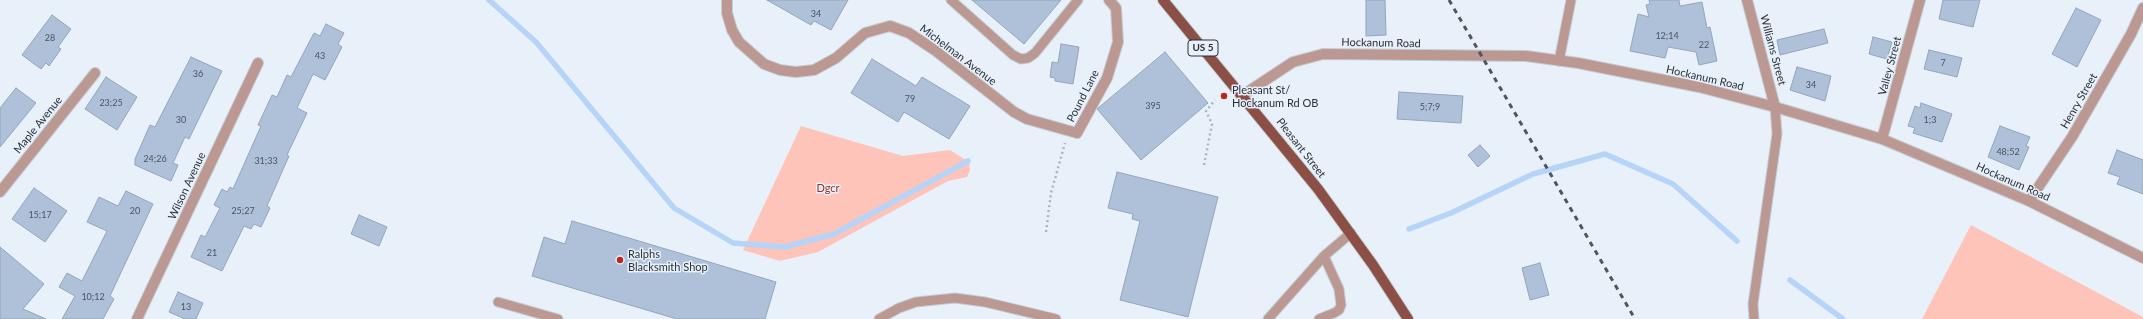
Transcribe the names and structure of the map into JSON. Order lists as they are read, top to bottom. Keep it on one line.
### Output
{"streets":{"main road":["US 5","Pleasant Street"],"street":["Hockanum Road","Williams Street","Michelman Avenue","Valley Street","Pound Lane","Henry Street","Maple Avenue","Wilson Avenue"]},"crossings":[["Hockanum Road","Williams Street"],["Hockanum Road","Valley Street"],["Hockanum Road","Henry Street"],["Hockanum Road","Pleasant Street"],["Michelman Avenue","Pound Lane"]],"parks":["Dgcr"],"places":["Pleasant St/ Hockanum Rd OB","Ralphs Blacksmith Shop"],"house_numbers":["34","12;14","28","22","43","7","36","34","79","23;25","395","5;7;9","30","1;3","48;52","24;26","31;33","20","25;27","15;17","21","10;12","13"]}
